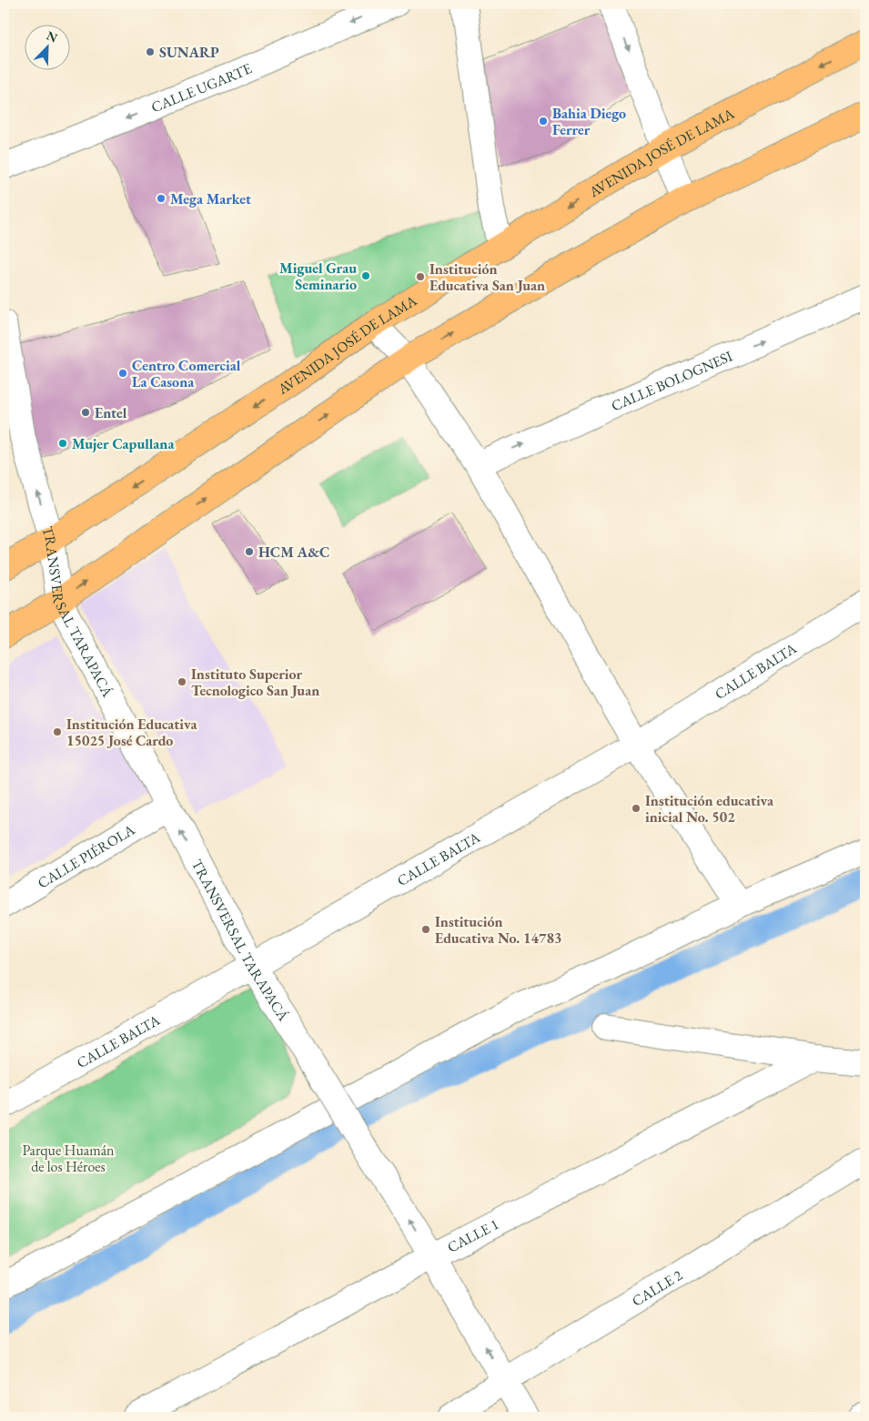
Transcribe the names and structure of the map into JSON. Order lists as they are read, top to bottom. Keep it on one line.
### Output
{"streets":{"main road":["AVENIDA JOSÉ DE LAMA"],"street":["CALLE UGARTE","CALLE BOLOGNESI","TRANSVERSAL TARAPACÁ","CALLE BALTA","CALLE PIÉROLA","CALLE 1","CALLE 2"]},"crossings":[["AVENIDA JOSÉ DE LAMA","TRANSVERSAL TARAPACÁ"],["TRANSVERSAL TARAPACÁ","CALLE BALTA"],["TRANSVERSAL TARAPACÁ","CALLE PIÉROLA"],["TRANSVERSAL TARAPACÁ","CALLE 1"],["TRANSVERSAL TARAPACÁ","CALLE 2"]],"one_way":["CALLE UGARTE","CALLE BOLOGNESI","TRANSVERSAL TARAPACÁ"],"parks":["Parque Huamán de los Héroes"],"places":["SUNARP","Bahia Diego Ferrer","Mega Market","Miguel Grau Seminario","Institución Educativa San Juan","Centro Comercial La Casona","Entel","Mujer Capullana","HCM A&C","Instituto Superior Tecnologico San Juan","Institución Educativa 15025 José Cardo","Institución educativa inicial No. 502","Institución Educativa No. 14783"],"north":"top right"}
